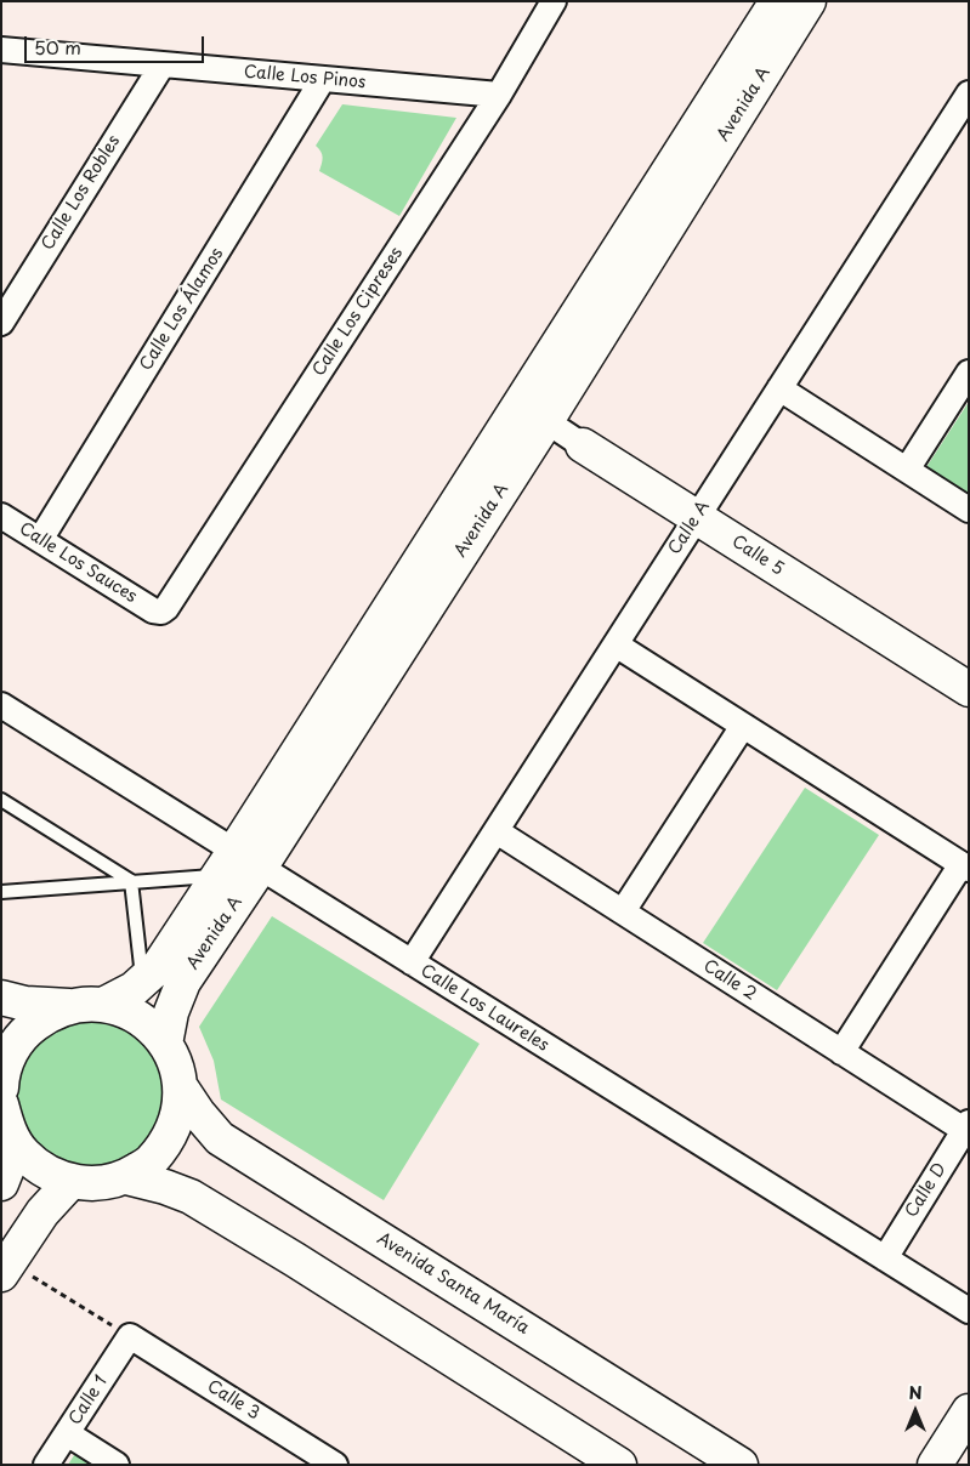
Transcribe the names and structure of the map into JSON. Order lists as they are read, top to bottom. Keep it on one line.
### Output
{"streets":{"street":["Calle Los Pinos","Avenida A","Calle Los Robles","Calle Los Álamos","Calle Los Cipreses","Calle A","Calle 5","Calle Los Sauces","Calle 2","Calle Los Laureles","Calle D","Avenida Santa María","Calle 1","Calle 3"]},"crossings":[["Calle Los Pinos","Calle Los Robles"],["Calle Los Pinos","Calle Los Álamos"],["Calle Los Pinos","Calle Los Cipreses"],["Avenida A","Calle 5"],["Avenida A","Calle Los Laureles"],["Calle Los Álamos","Calle Los Sauces"],["Calle Los Cipreses","Calle Los Sauces"],["Calle A","Calle 5"],["Calle A","Calle 2"],["Calle A","Calle Los Laureles"],["Calle 2","Calle D"],["Calle Los Laureles","Calle D"],["Calle 1","Calle 3"]],"scale_bar":"50 m","north":"top"}
